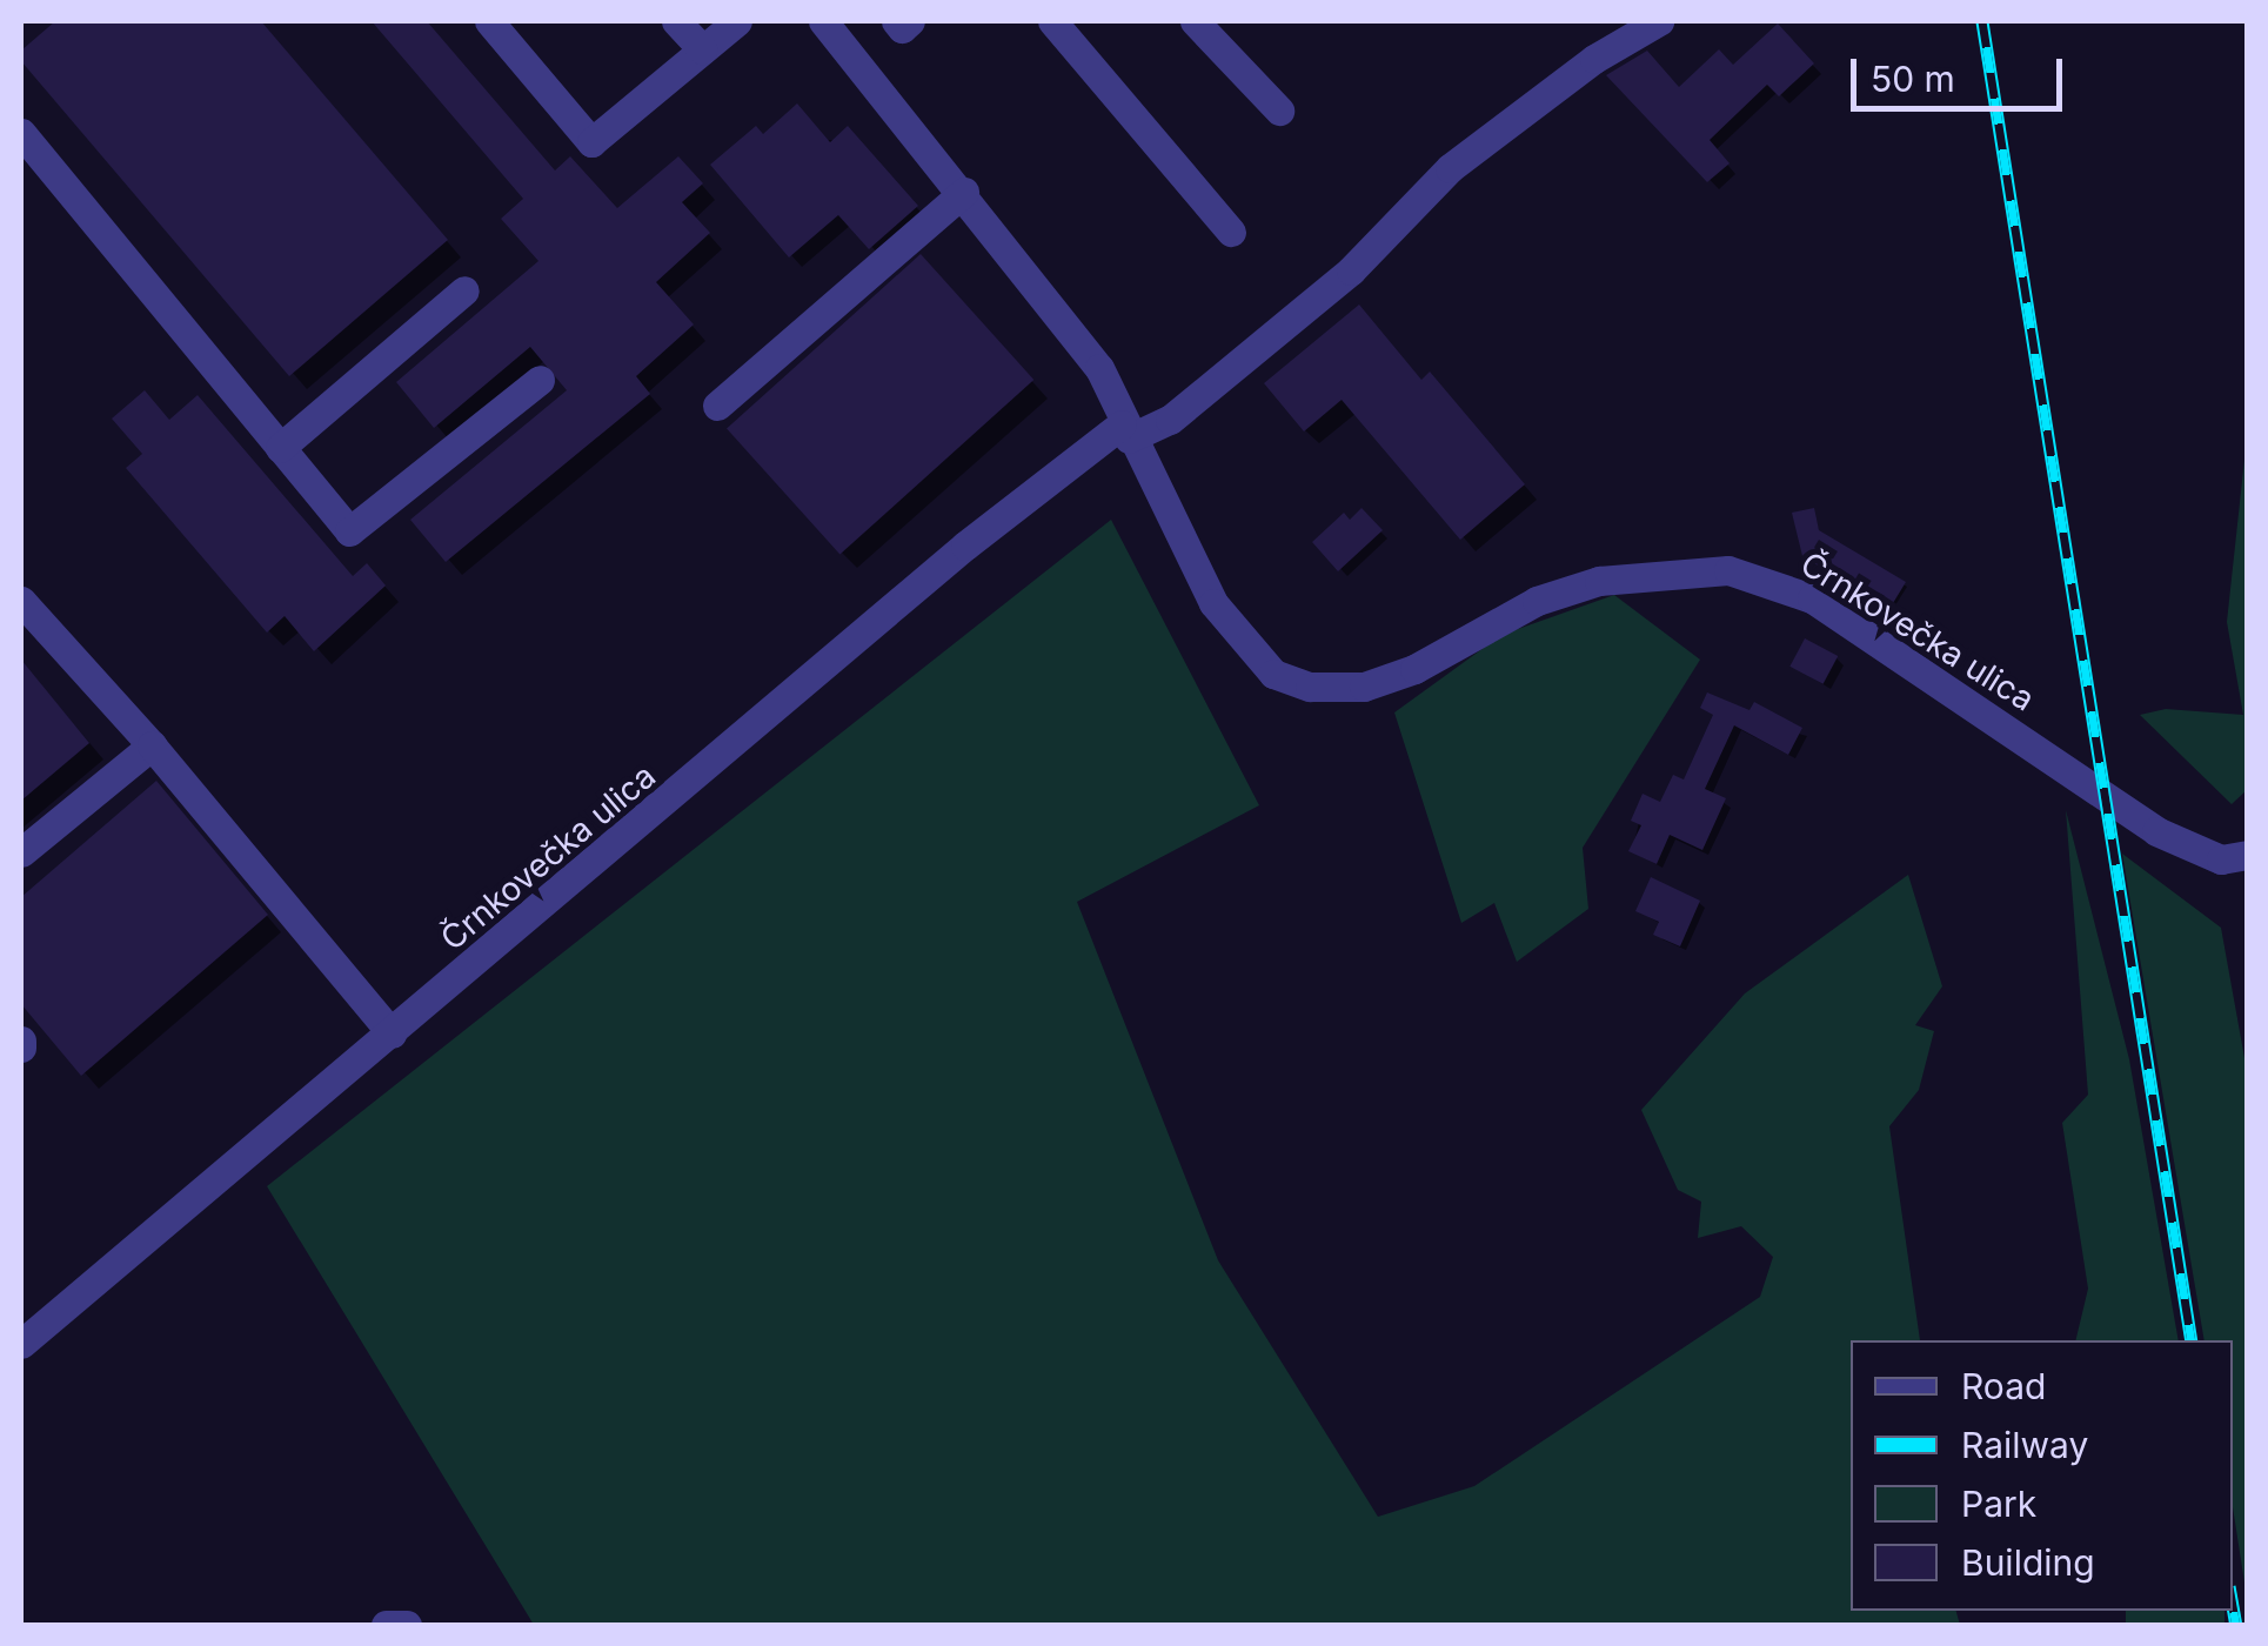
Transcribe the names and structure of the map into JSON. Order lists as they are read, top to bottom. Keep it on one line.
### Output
{"streets":{"street":["Črnkovečka ulica"]},"legend":["Road","Railway","Park","Building"],"scale_bar":"50 m"}
